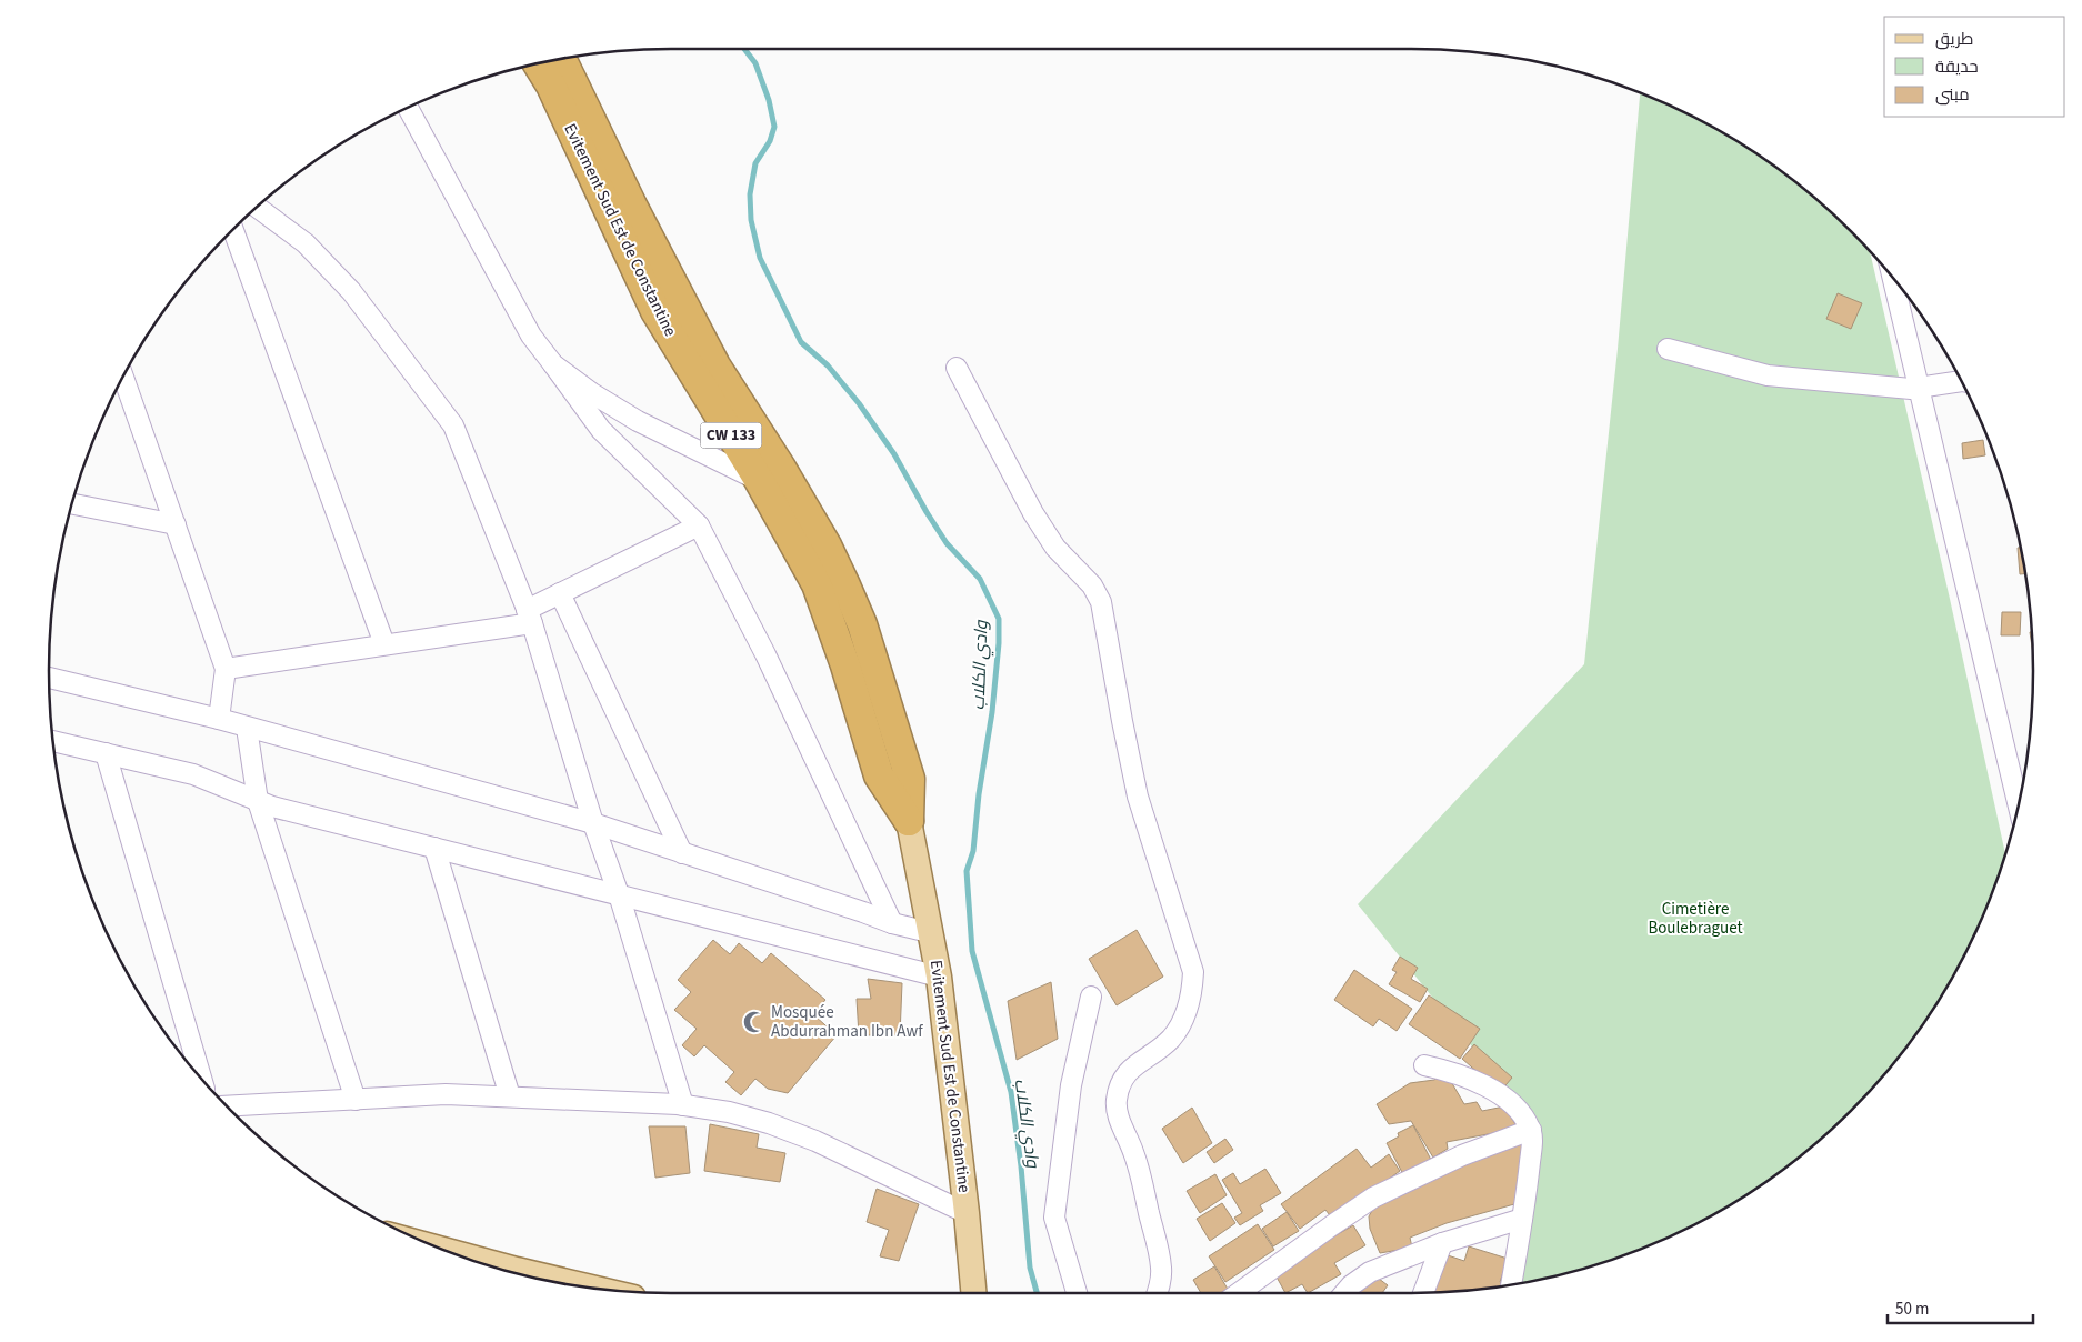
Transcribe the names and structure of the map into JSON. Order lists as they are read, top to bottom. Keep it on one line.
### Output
{"streets":{"highway":["Evitement Sud Est de Constantine","CW 133"]},"water":["وادي الكلاب"],"parks":["Cimetière Boulebraguet"],"places":{"mosque":["Mosquée Abdurrahman Ibn Awf"]},"legend":["طريق","حديقة","مبنى"],"scale_bar":"50 m"}
